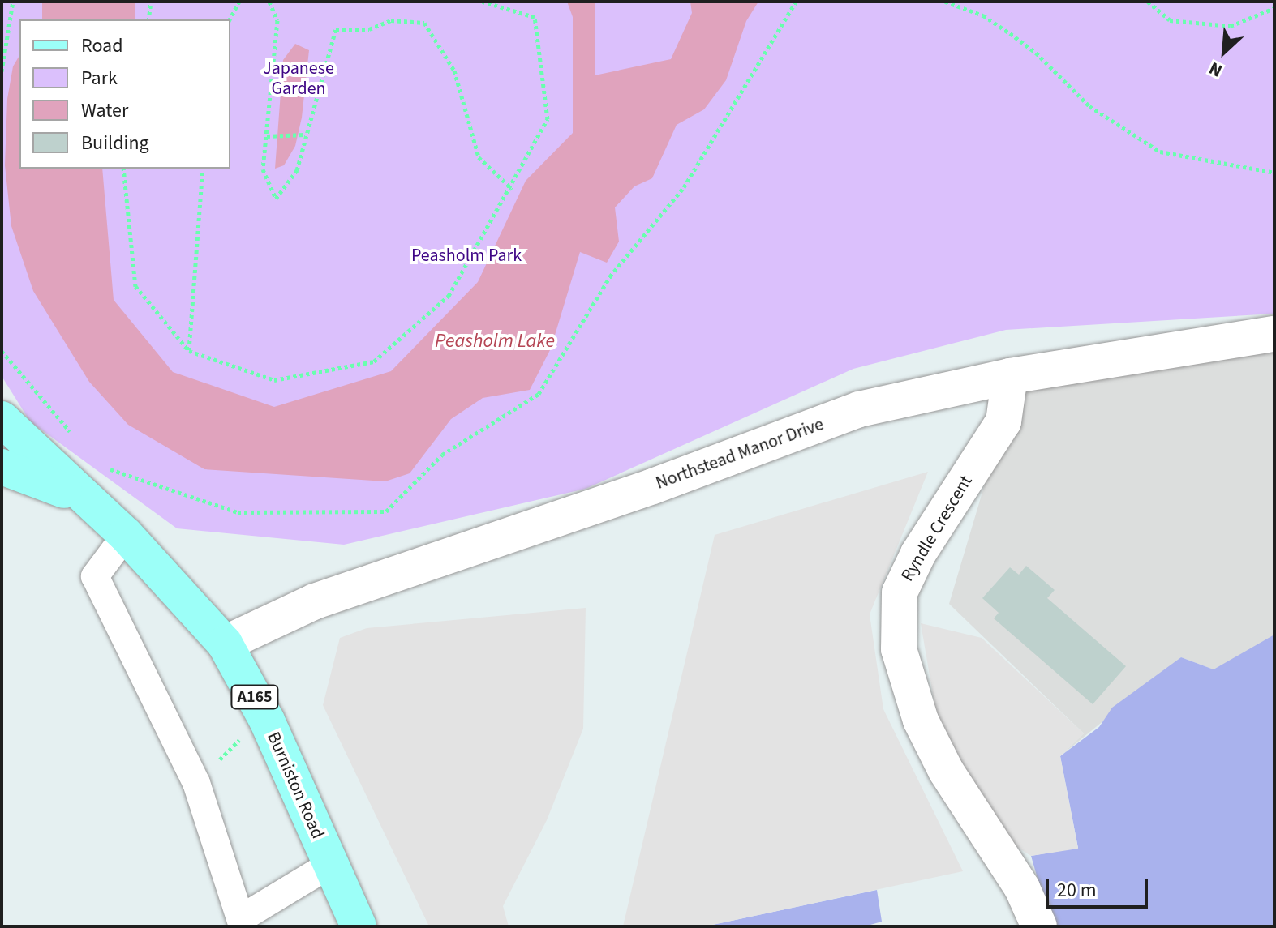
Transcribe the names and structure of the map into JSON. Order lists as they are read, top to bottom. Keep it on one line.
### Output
{"streets":{"main road":["A165","Burniston Road"],"street":["Northstead Manor Drive","Ryndle Crescent"]},"crossings":[["Northstead Manor Drive","Ryndle Crescent"],["Northstead Manor Drive","Burniston Road"]],"water":["Peasholm Lake"],"parks":["Japanese Garden","Peasholm Park"],"legend":["Road","Park","Water","Building"],"scale_bar":"20 m","north":"bottom left"}
